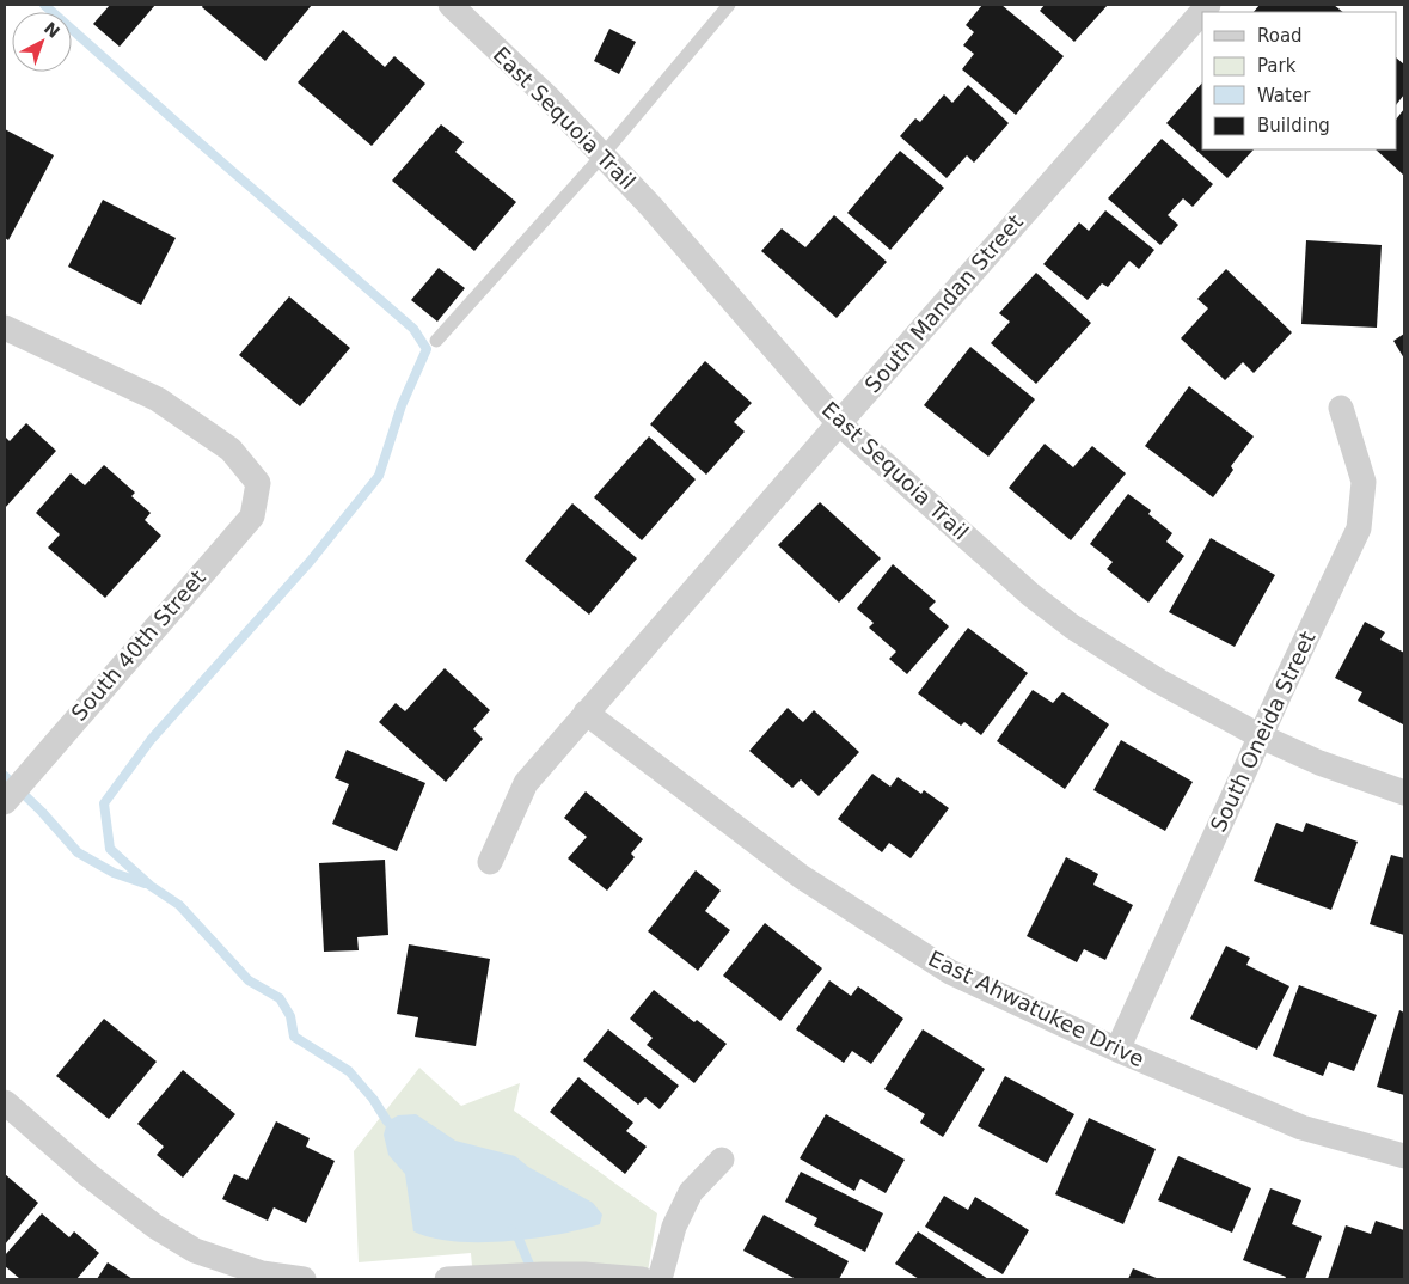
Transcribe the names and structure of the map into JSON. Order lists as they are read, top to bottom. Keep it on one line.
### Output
{"streets":{"street":["East Sequoia Trail","South Mandan Street","South 40th Street","South Oneida Street","East Ahwatukee Drive"]},"crossings":[["East Sequoia Trail","South Mandan Street"],["East Sequoia Trail","South Oneida Street"],["South Mandan Street","East Ahwatukee Drive"],["South Oneida Street","East Ahwatukee Drive"]],"legend":["Road","Park","Water","Building"],"north":"top right"}
